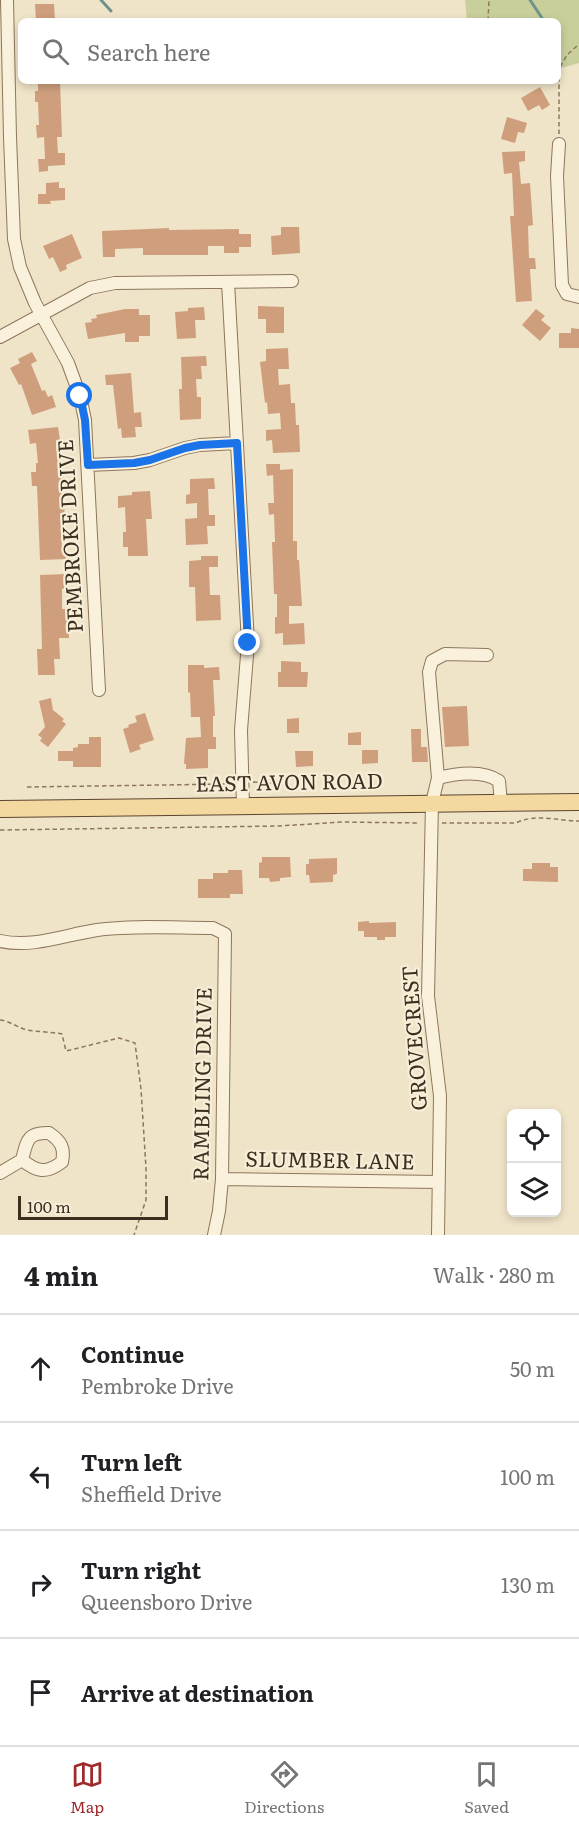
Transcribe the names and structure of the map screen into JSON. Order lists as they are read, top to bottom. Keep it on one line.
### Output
{"streets":{"main road":["EAST AVON ROAD"],"street":["PEMBROKE DRIVE","GROVECREST","RAMBLING DRIVE","SLUMBER LANE"]},"crossings":[["EAST AVON ROAD","GROVECREST"],["GROVECREST","SLUMBER LANE"],["RAMBLING DRIVE","SLUMBER LANE"]],"scale_bar":"100 m","page":{"search":"Search here","scale":"100 m","heading":["4 min","Walk · 280 m"],"list":[["Continue","Pembroke Drive","50 m"],["Turn left","Sheffield Drive","100 m"],["Turn right","Queensboro Drive","130 m"],"Arrive at destination"],"nav":["Map","Directions","Saved"]}}
